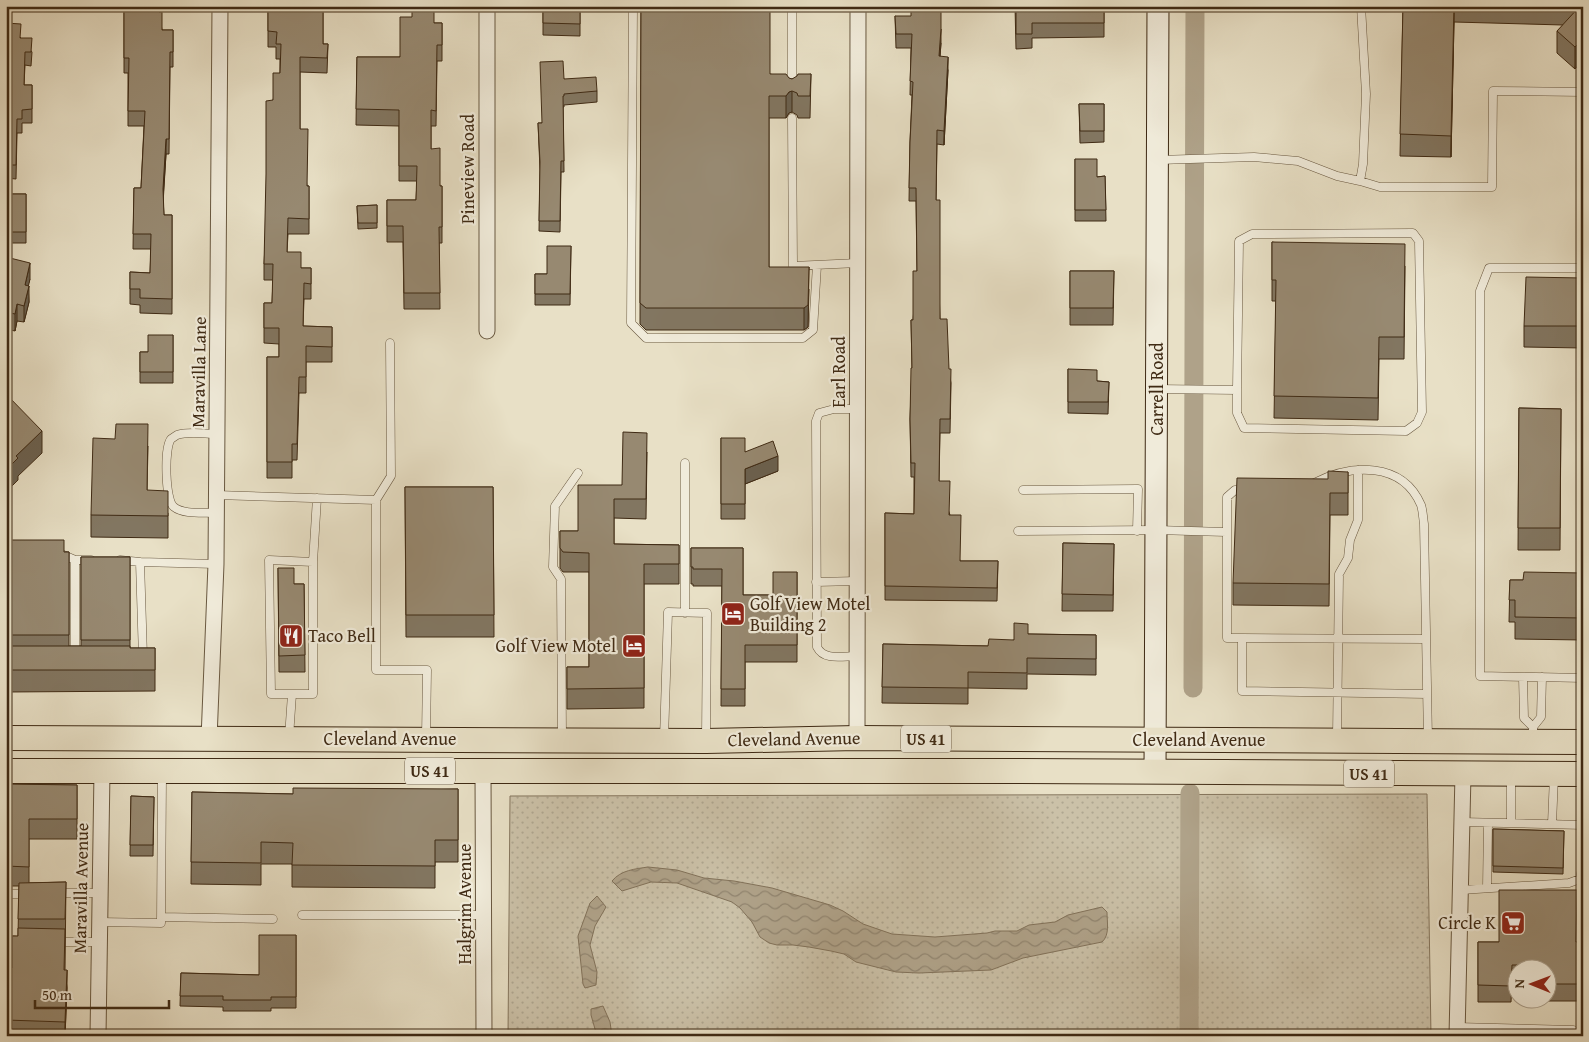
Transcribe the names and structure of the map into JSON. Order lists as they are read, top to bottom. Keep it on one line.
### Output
{"streets":{"main road":["Cleveland Avenue","US 41"],"street":["Pineview Road","Maravilla Lane","Earl Road","Carrell Road","Maravilla Avenue","Halgrim Avenue"]},"crossings":[["Maravilla Lane","Cleveland Avenue"],["Earl Road","Cleveland Avenue"],["Carrell Road","Cleveland Avenue"],["Cleveland Avenue","Maravilla Avenue"],["Cleveland Avenue","Halgrim Avenue"]],"places":{"hotel":["Golf View Motel Building 2","Golf View Motel"],"restaurant":["Taco Bell"],"supermarket":["Circle K"]},"scale_bar":"50 m","north":"left"}
